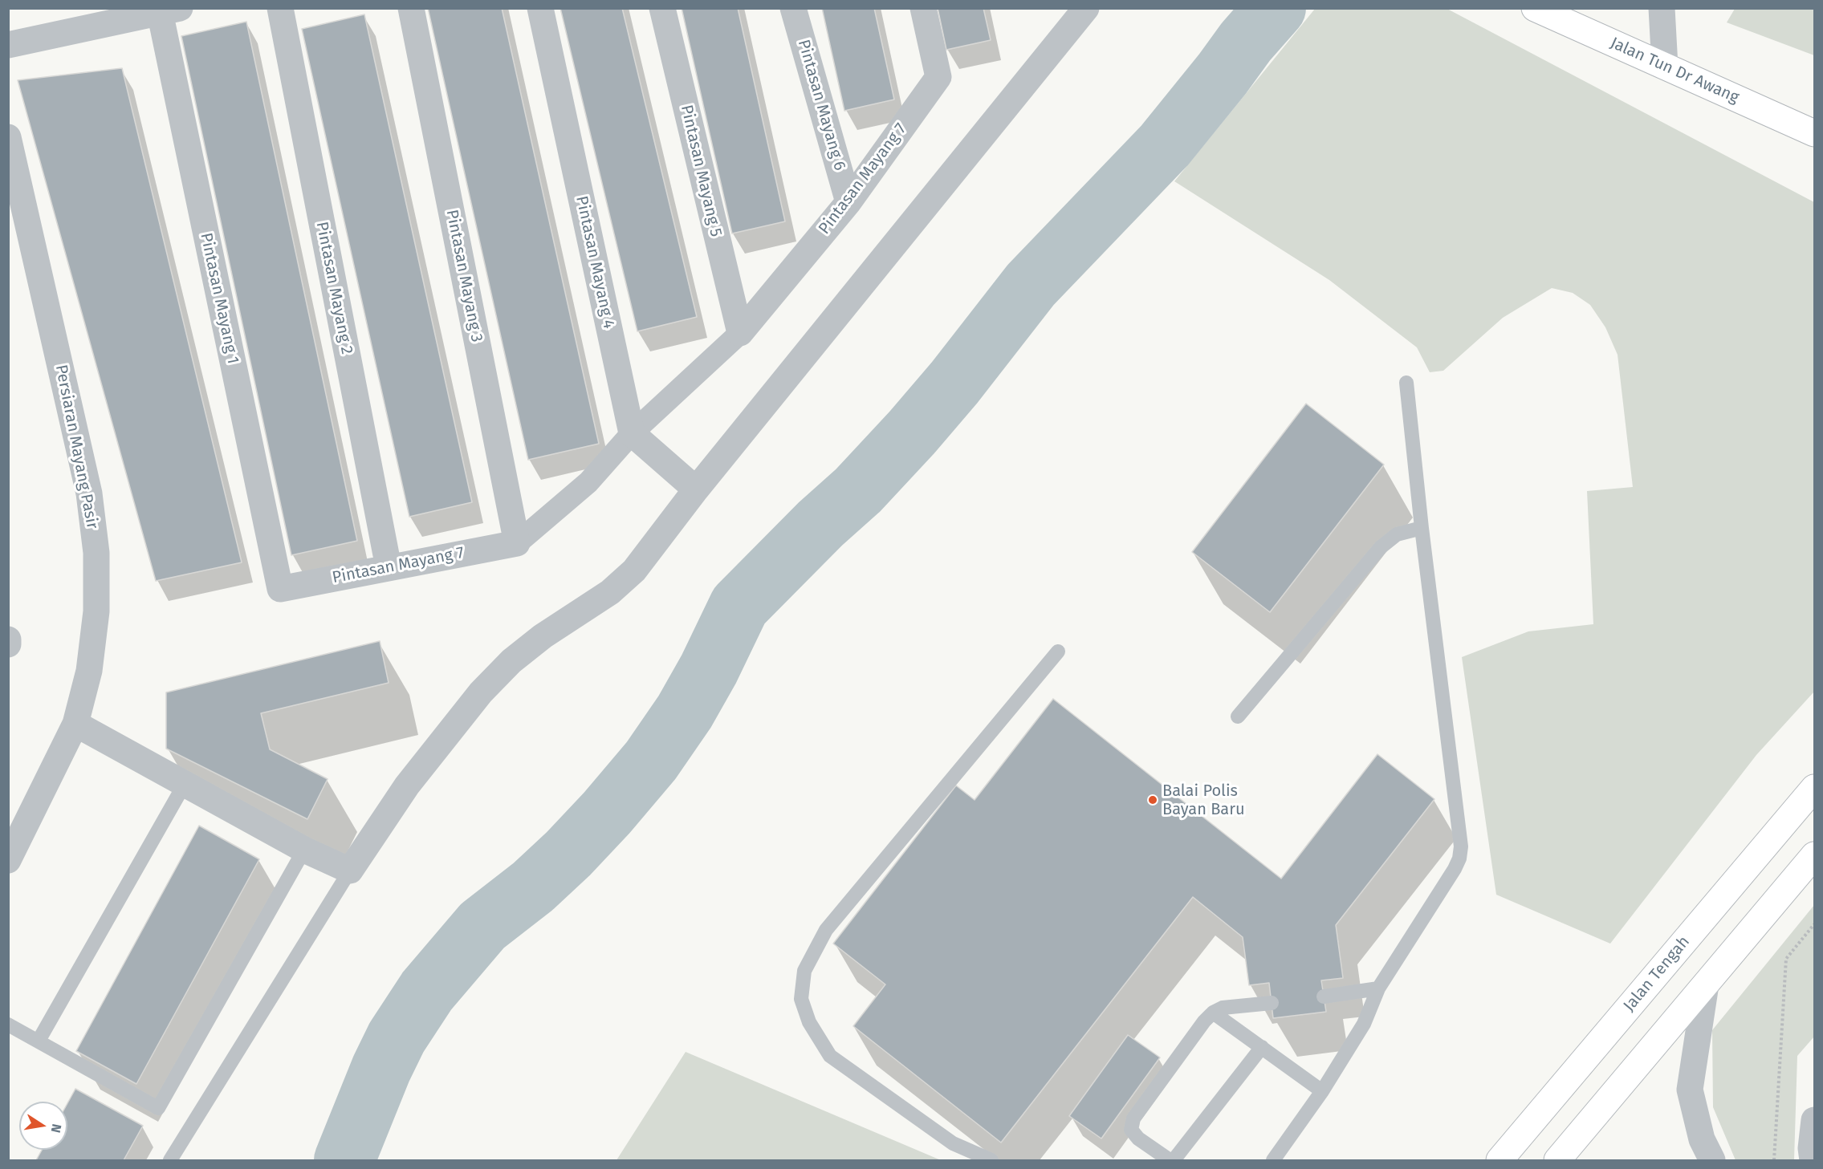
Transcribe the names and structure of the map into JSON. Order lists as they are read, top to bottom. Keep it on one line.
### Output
{"streets":{"main road":["Jalan Tun Dr Awang","Jalan Tengah"],"street":["Pintasan Mayang 6","Pintasan Mayang 5","Pintasan Mayang 7","Pintasan Mayang 4","Pintasan Mayang 3","Pintasan Mayang 2","Pintasan Mayang 1","Persiaran Mayang Pasir"]},"crossings":[["Pintasan Mayang 6","Pintasan Mayang 7"],["Pintasan Mayang 5","Pintasan Mayang 7"],["Pintasan Mayang 7","Pintasan Mayang 3"],["Pintasan Mayang 7","Pintasan Mayang 2"],["Pintasan Mayang 7","Pintasan Mayang 1"]],"places":["Balai Polis Bayan Baru"],"north":"right"}
